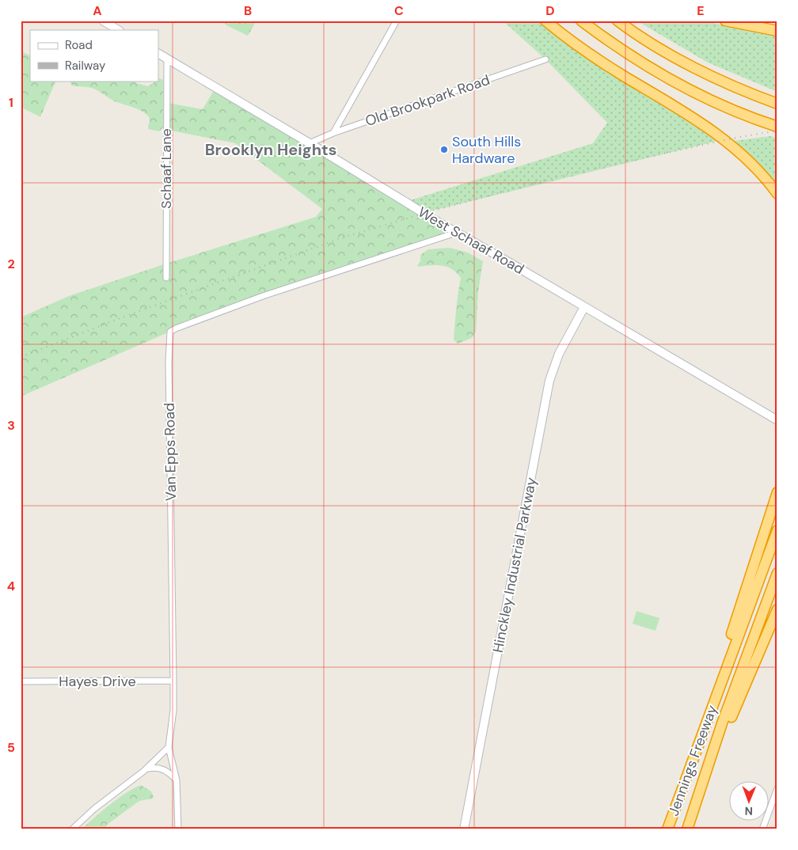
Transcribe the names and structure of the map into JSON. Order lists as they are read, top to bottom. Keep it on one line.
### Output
{"streets":{"highway":["Jennings Freeway"],"street":["Old Brookpark Road","Schaaf Lane","West Schaaf Road","Van Epps Road","Hinckley Industrial Parkway","Hayes Drive"]},"crossings":[["Old Brookpark Road","West Schaaf Road"],["Schaaf Lane","West Schaaf Road"],["West Schaaf Road","Van Epps Road"],["West Schaaf Road","Hinckley Industrial Parkway"],["Van Epps Road","Hayes Drive"]],"districts":["Brooklyn Heights"],"places":["South Hills Hardware"],"legend":["Road","Railway"],"north":"bottom","grid":{"columns":["A","B","C","D","E"],"rows":["1","2","3","4","5"]}}
